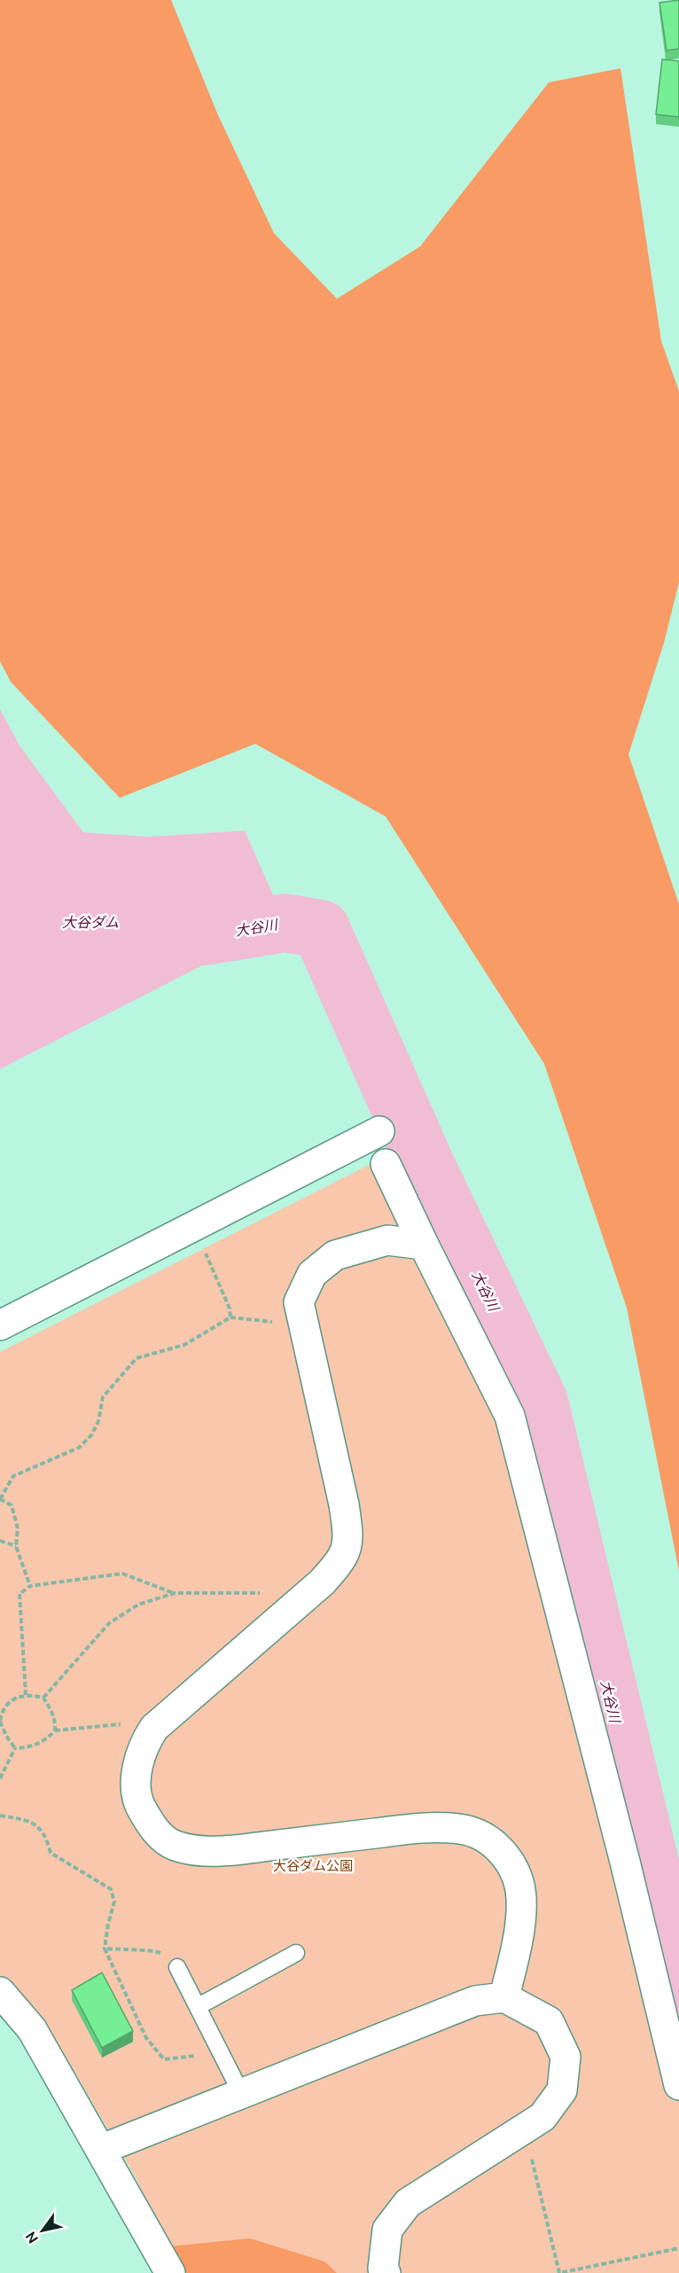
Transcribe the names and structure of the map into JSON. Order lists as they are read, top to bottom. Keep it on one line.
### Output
{"water":["大谷ダム","大谷川"],"parks":["大谷ダム公園"],"north":"bottom left"}
